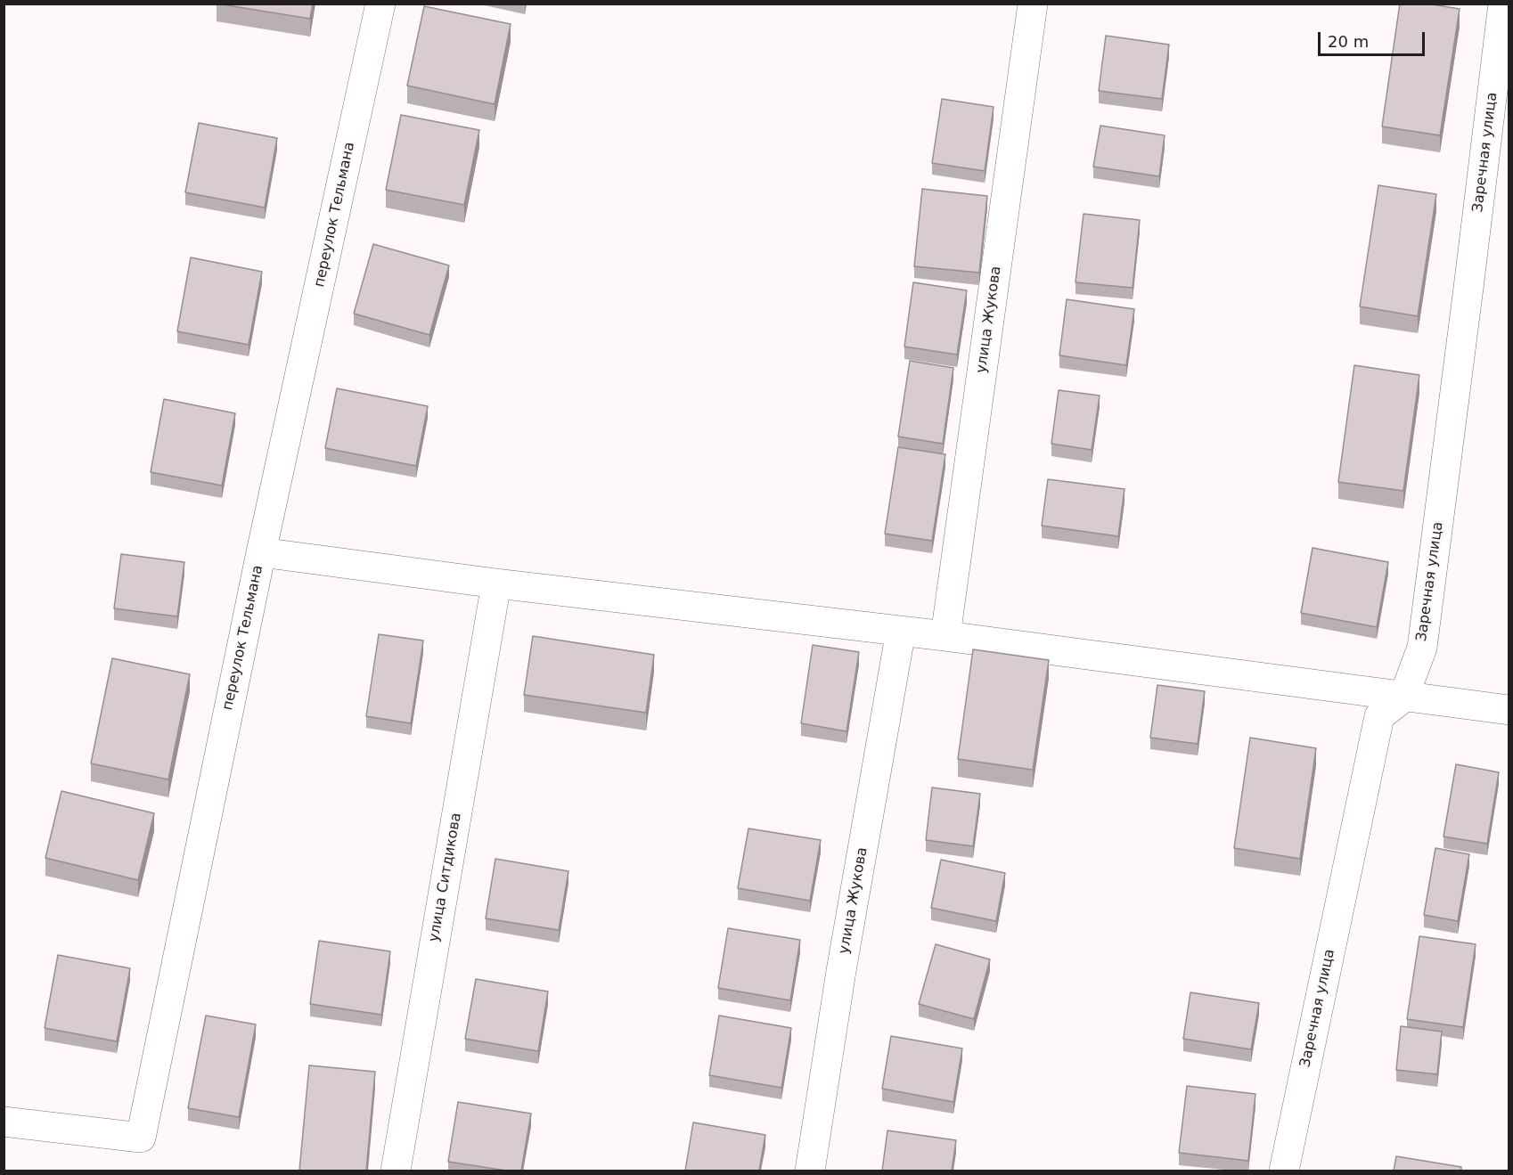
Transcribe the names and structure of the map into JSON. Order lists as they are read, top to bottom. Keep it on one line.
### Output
{"streets":{"street":["Заречная улица","переулок Тельмана","улица Жукова","улица Ситдикова"]},"scale_bar":"20 m"}
